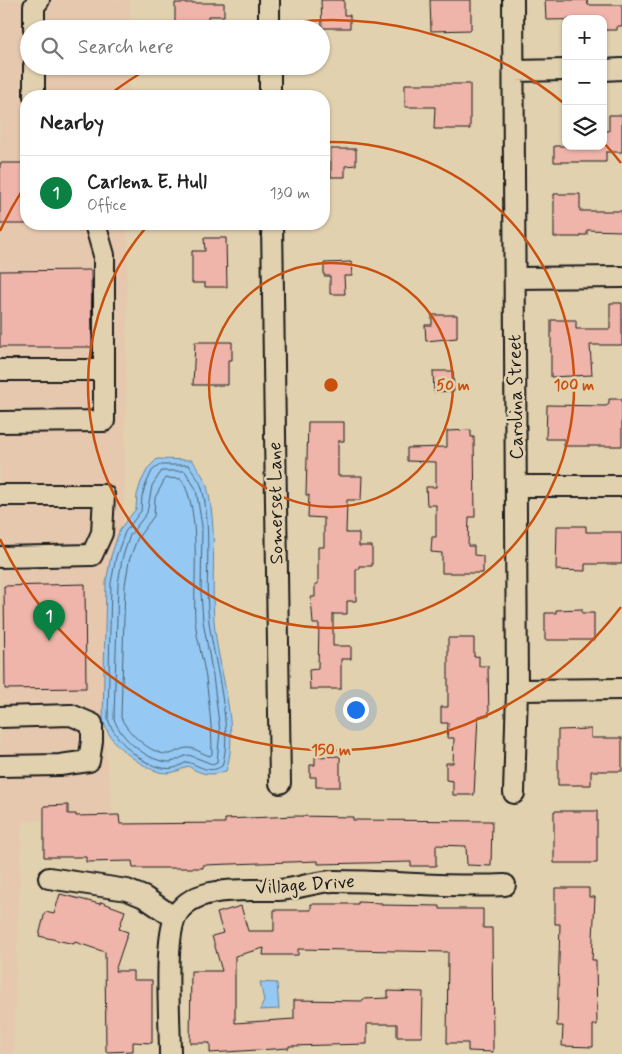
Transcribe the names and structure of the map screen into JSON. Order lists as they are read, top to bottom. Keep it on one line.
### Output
{"streets":{"street":["Carolina Street","Somerset Lane","Village Drive"]},"page":{"map_buttons":["+","−"],"search":"Search here","heading":"Nearby","list":[{"mark":"1","name":"Carlena E. Hull","note":"Office","value":"130 m"}],"pins":"1"},"rings":["50 m","100 m","150 m"]}
